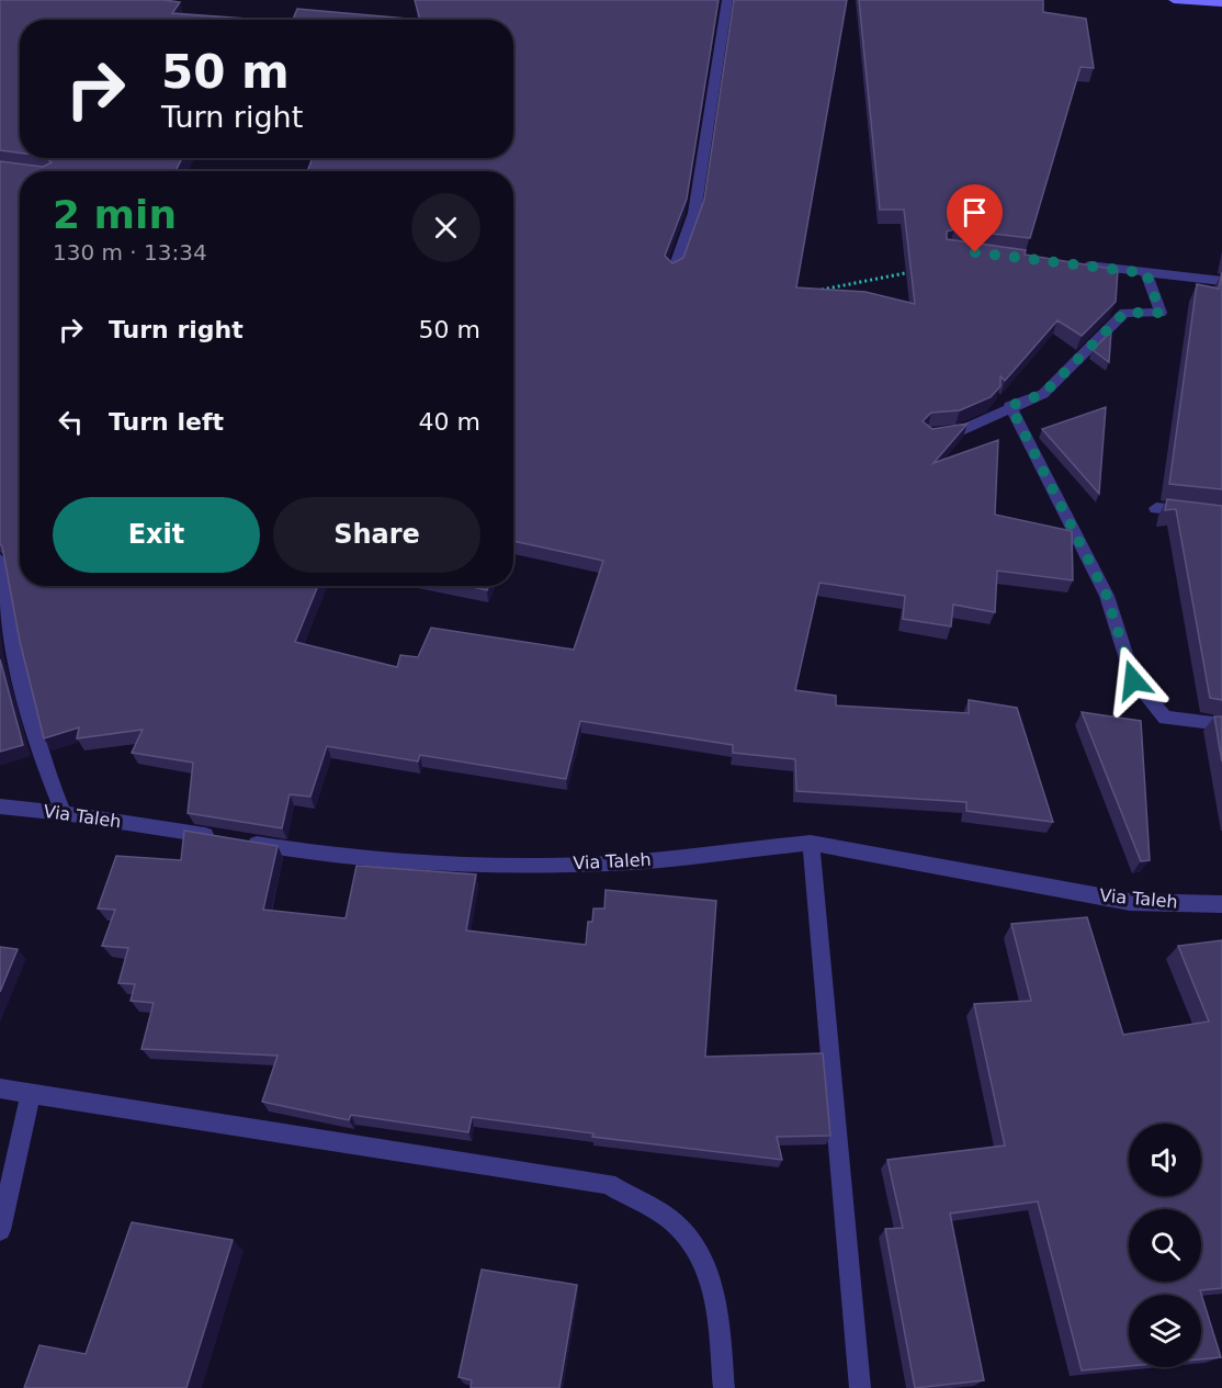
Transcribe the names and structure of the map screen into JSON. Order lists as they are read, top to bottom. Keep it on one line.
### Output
{"streets":{"street":["Via Taleh"]},"page":{"turn":["50 m","Turn right"],"heading":["2 min","130 m · 13:34"],"list":[{"name":"Turn right","value":"50 m"},{"name":"Turn left","value":"40 m"}],"buttons":["Exit","Share"]}}
